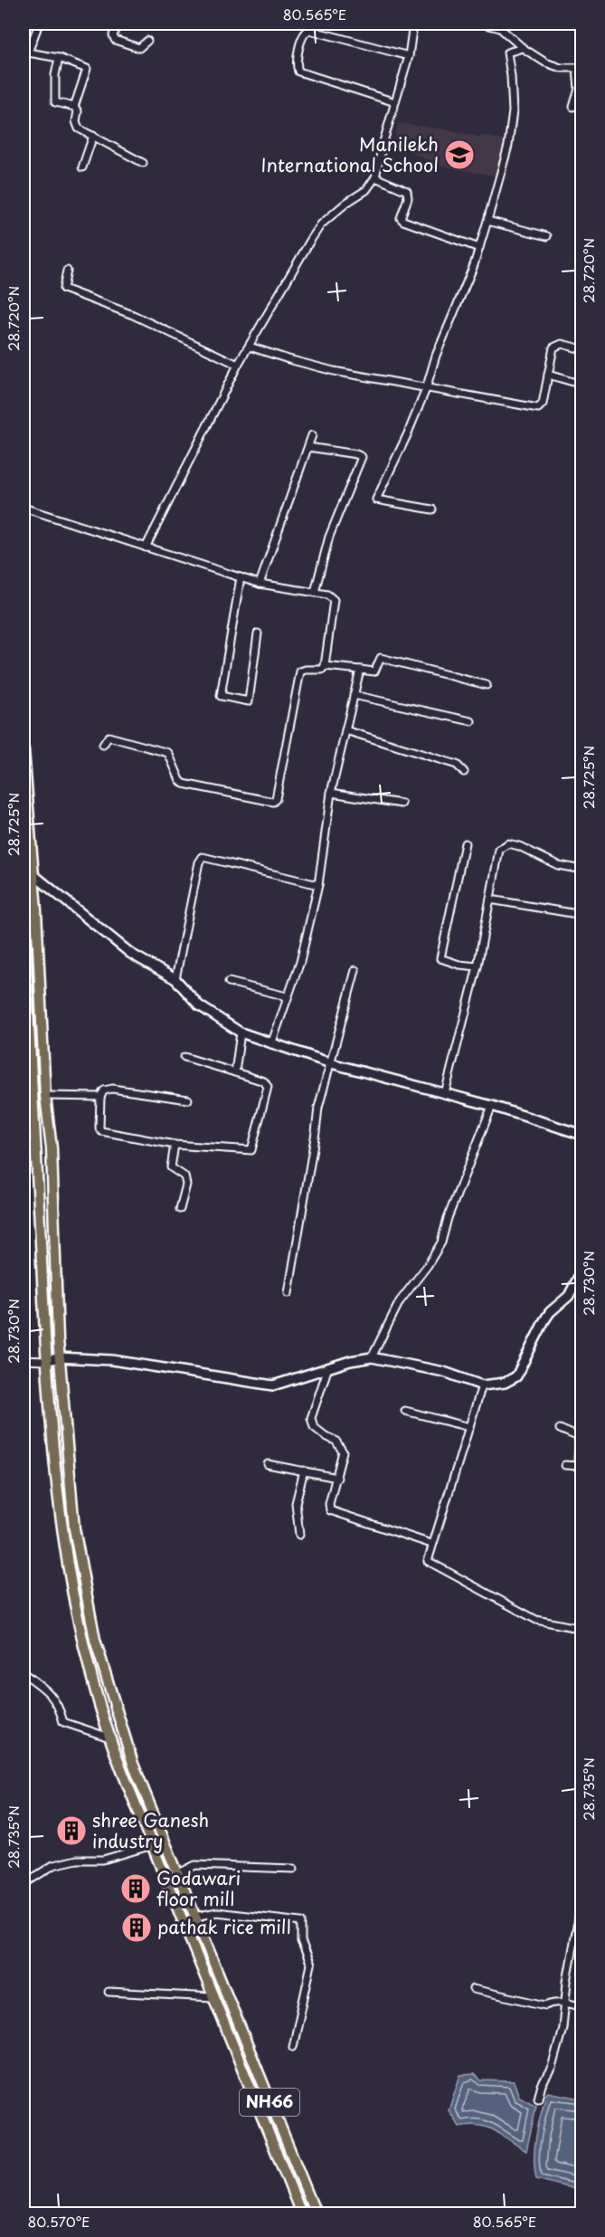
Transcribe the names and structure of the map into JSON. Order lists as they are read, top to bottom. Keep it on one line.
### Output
{"streets":{"highway":["NH66"]},"places":{"school or university":["Manilekh International School"],"building":["shree Ganesh industry","Godawari floor mill","pathak rice mill"]},"coordinates":["80.565°E","28.720°N","28.725°N","28.730°N","28.735°N","80.570°E"]}
